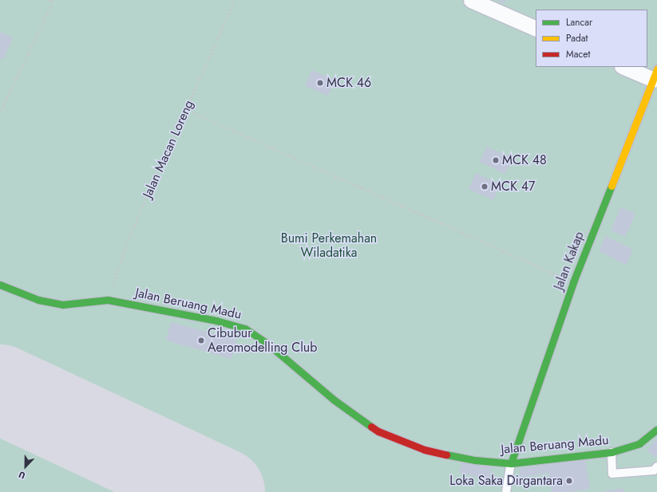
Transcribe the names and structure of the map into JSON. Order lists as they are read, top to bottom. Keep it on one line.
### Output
{"streets":{"street":["Jalan Kakap","Jalan Beruang Madu"],"path":["Jalan Macan Loreng"]},"crossings":[["Jalan Macan Loreng","Jalan Beruang Madu"],["Jalan Kakap","Jalan Beruang Madu"]],"parks":["Bumi Perkemahan Wiladatika"],"places":["MCK 46","MCK 48","MCK 47","Cibubur Aeromodelling Club","Loka Saka Dirgantara"],"legend":["Lancar","Padat","Macet"],"north":"bottom"}
